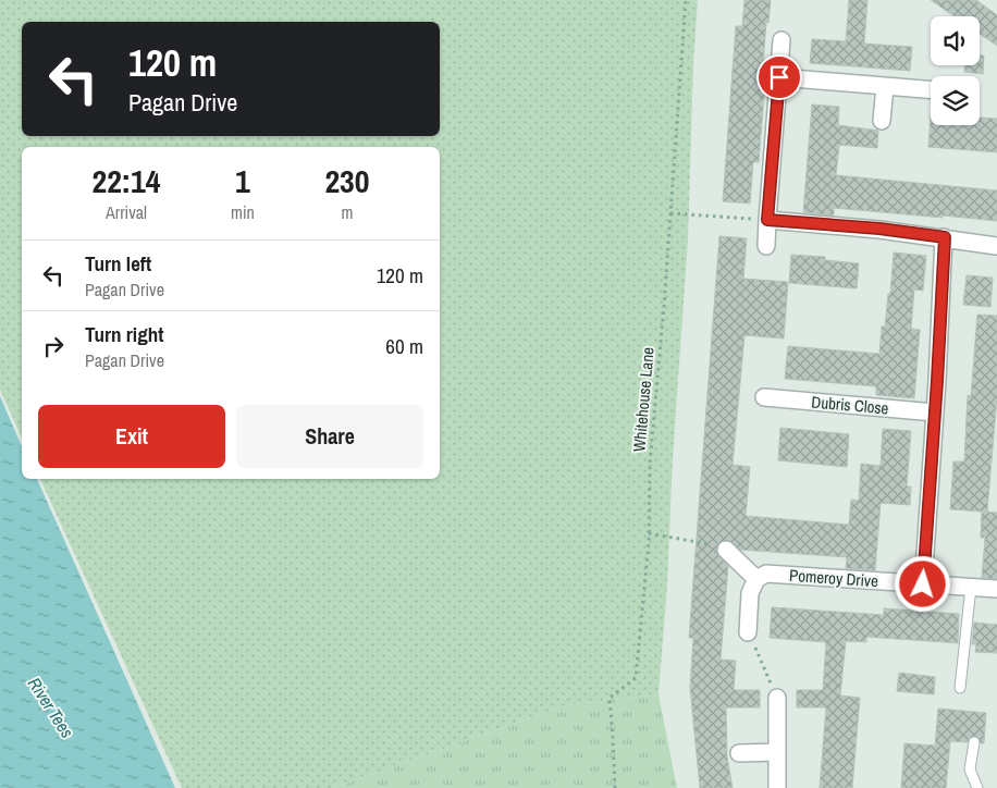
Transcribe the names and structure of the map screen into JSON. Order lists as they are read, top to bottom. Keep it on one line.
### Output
{"streets":{"street":["Dubris Close","Pomeroy Drive"],"path":["Whitehouse Lane"]},"water":["River Tees"],"page":{"turn":["120 m","Pagan Drive"],"eta":["22:14","Arrival","1","min","230","m"],"list":[{"name":"Turn left","note":"Pagan Drive","value":"120 m"},{"name":"Turn right","note":"Pagan Drive","value":"60 m"}],"buttons":["Exit","Share"]}}
